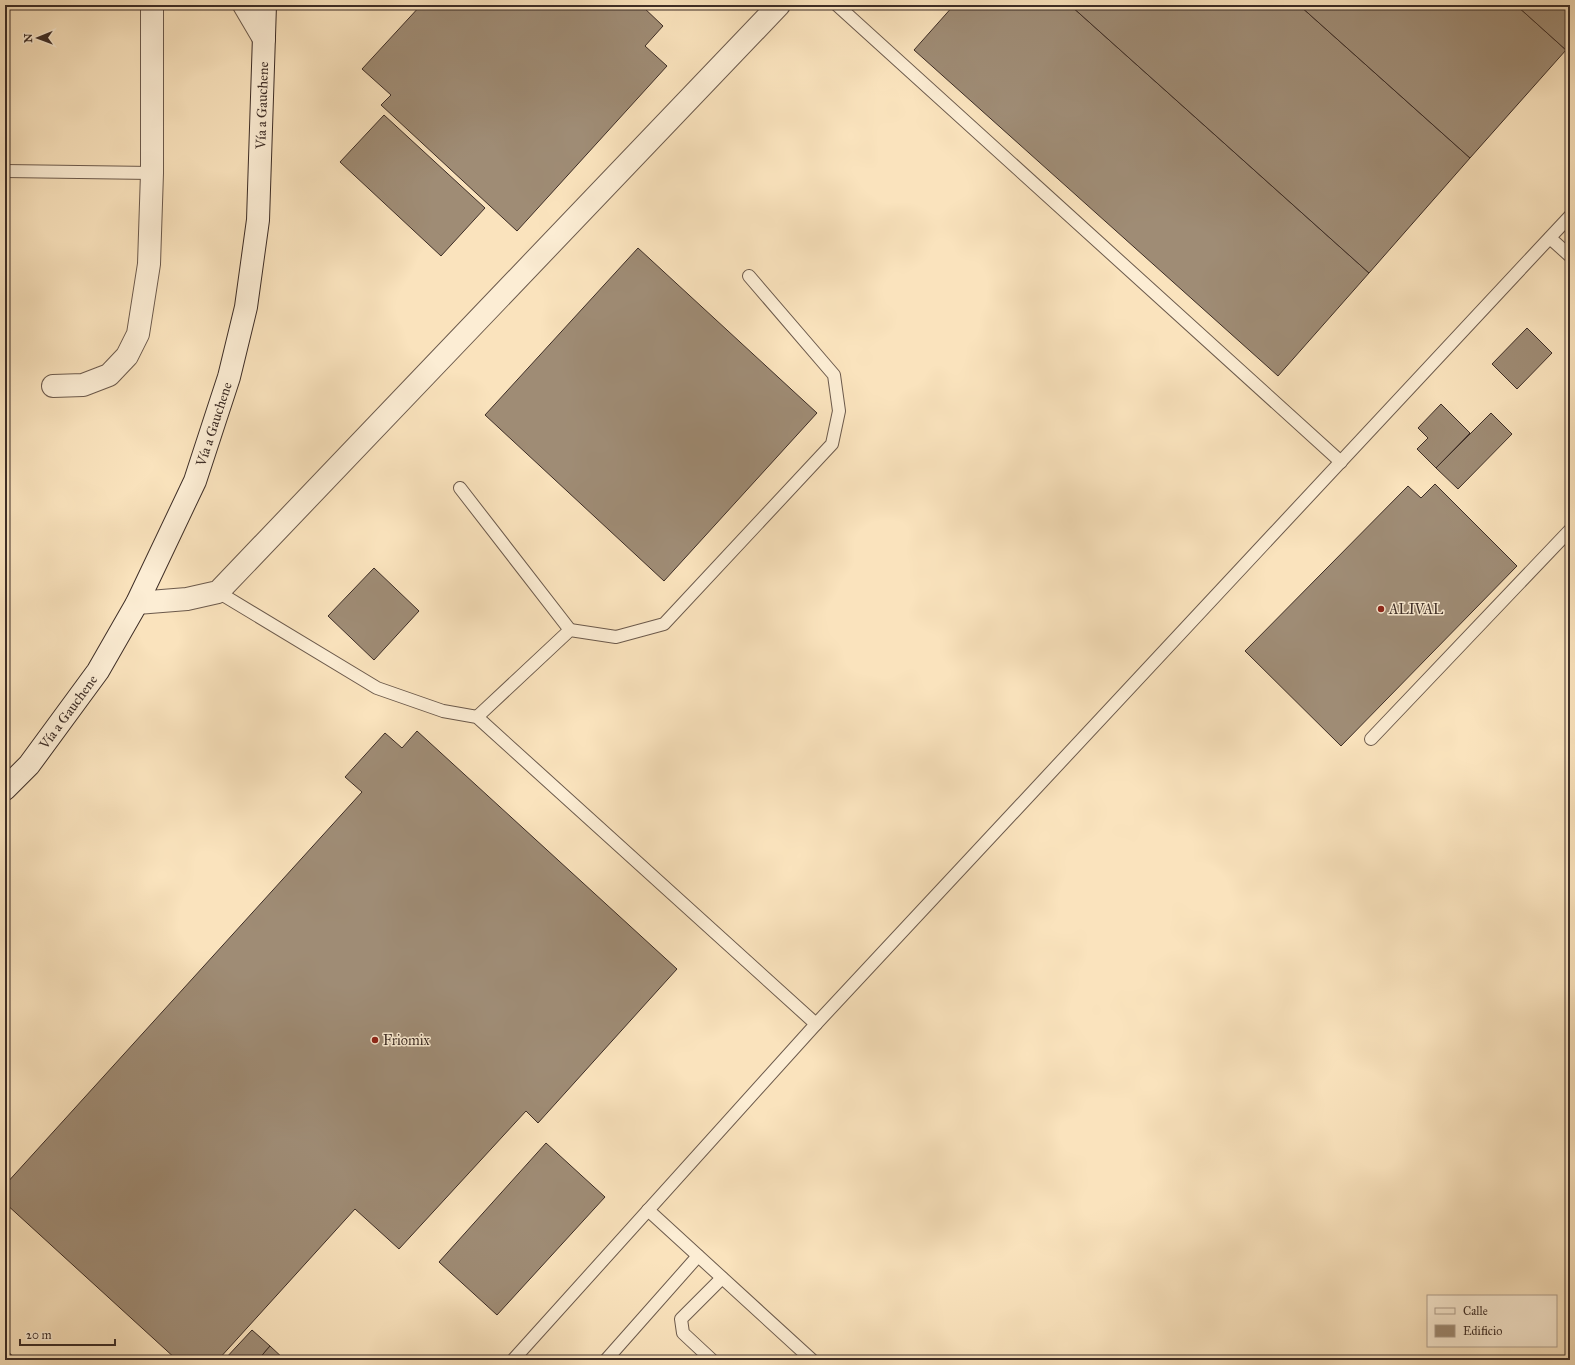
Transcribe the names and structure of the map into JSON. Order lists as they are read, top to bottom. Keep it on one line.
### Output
{"streets":{"street":["Vía a Gauchene"]},"places":["ALIVAL","Friomix"],"legend":["Calle","Edificio"],"scale_bar":"20 m","north":"left"}
